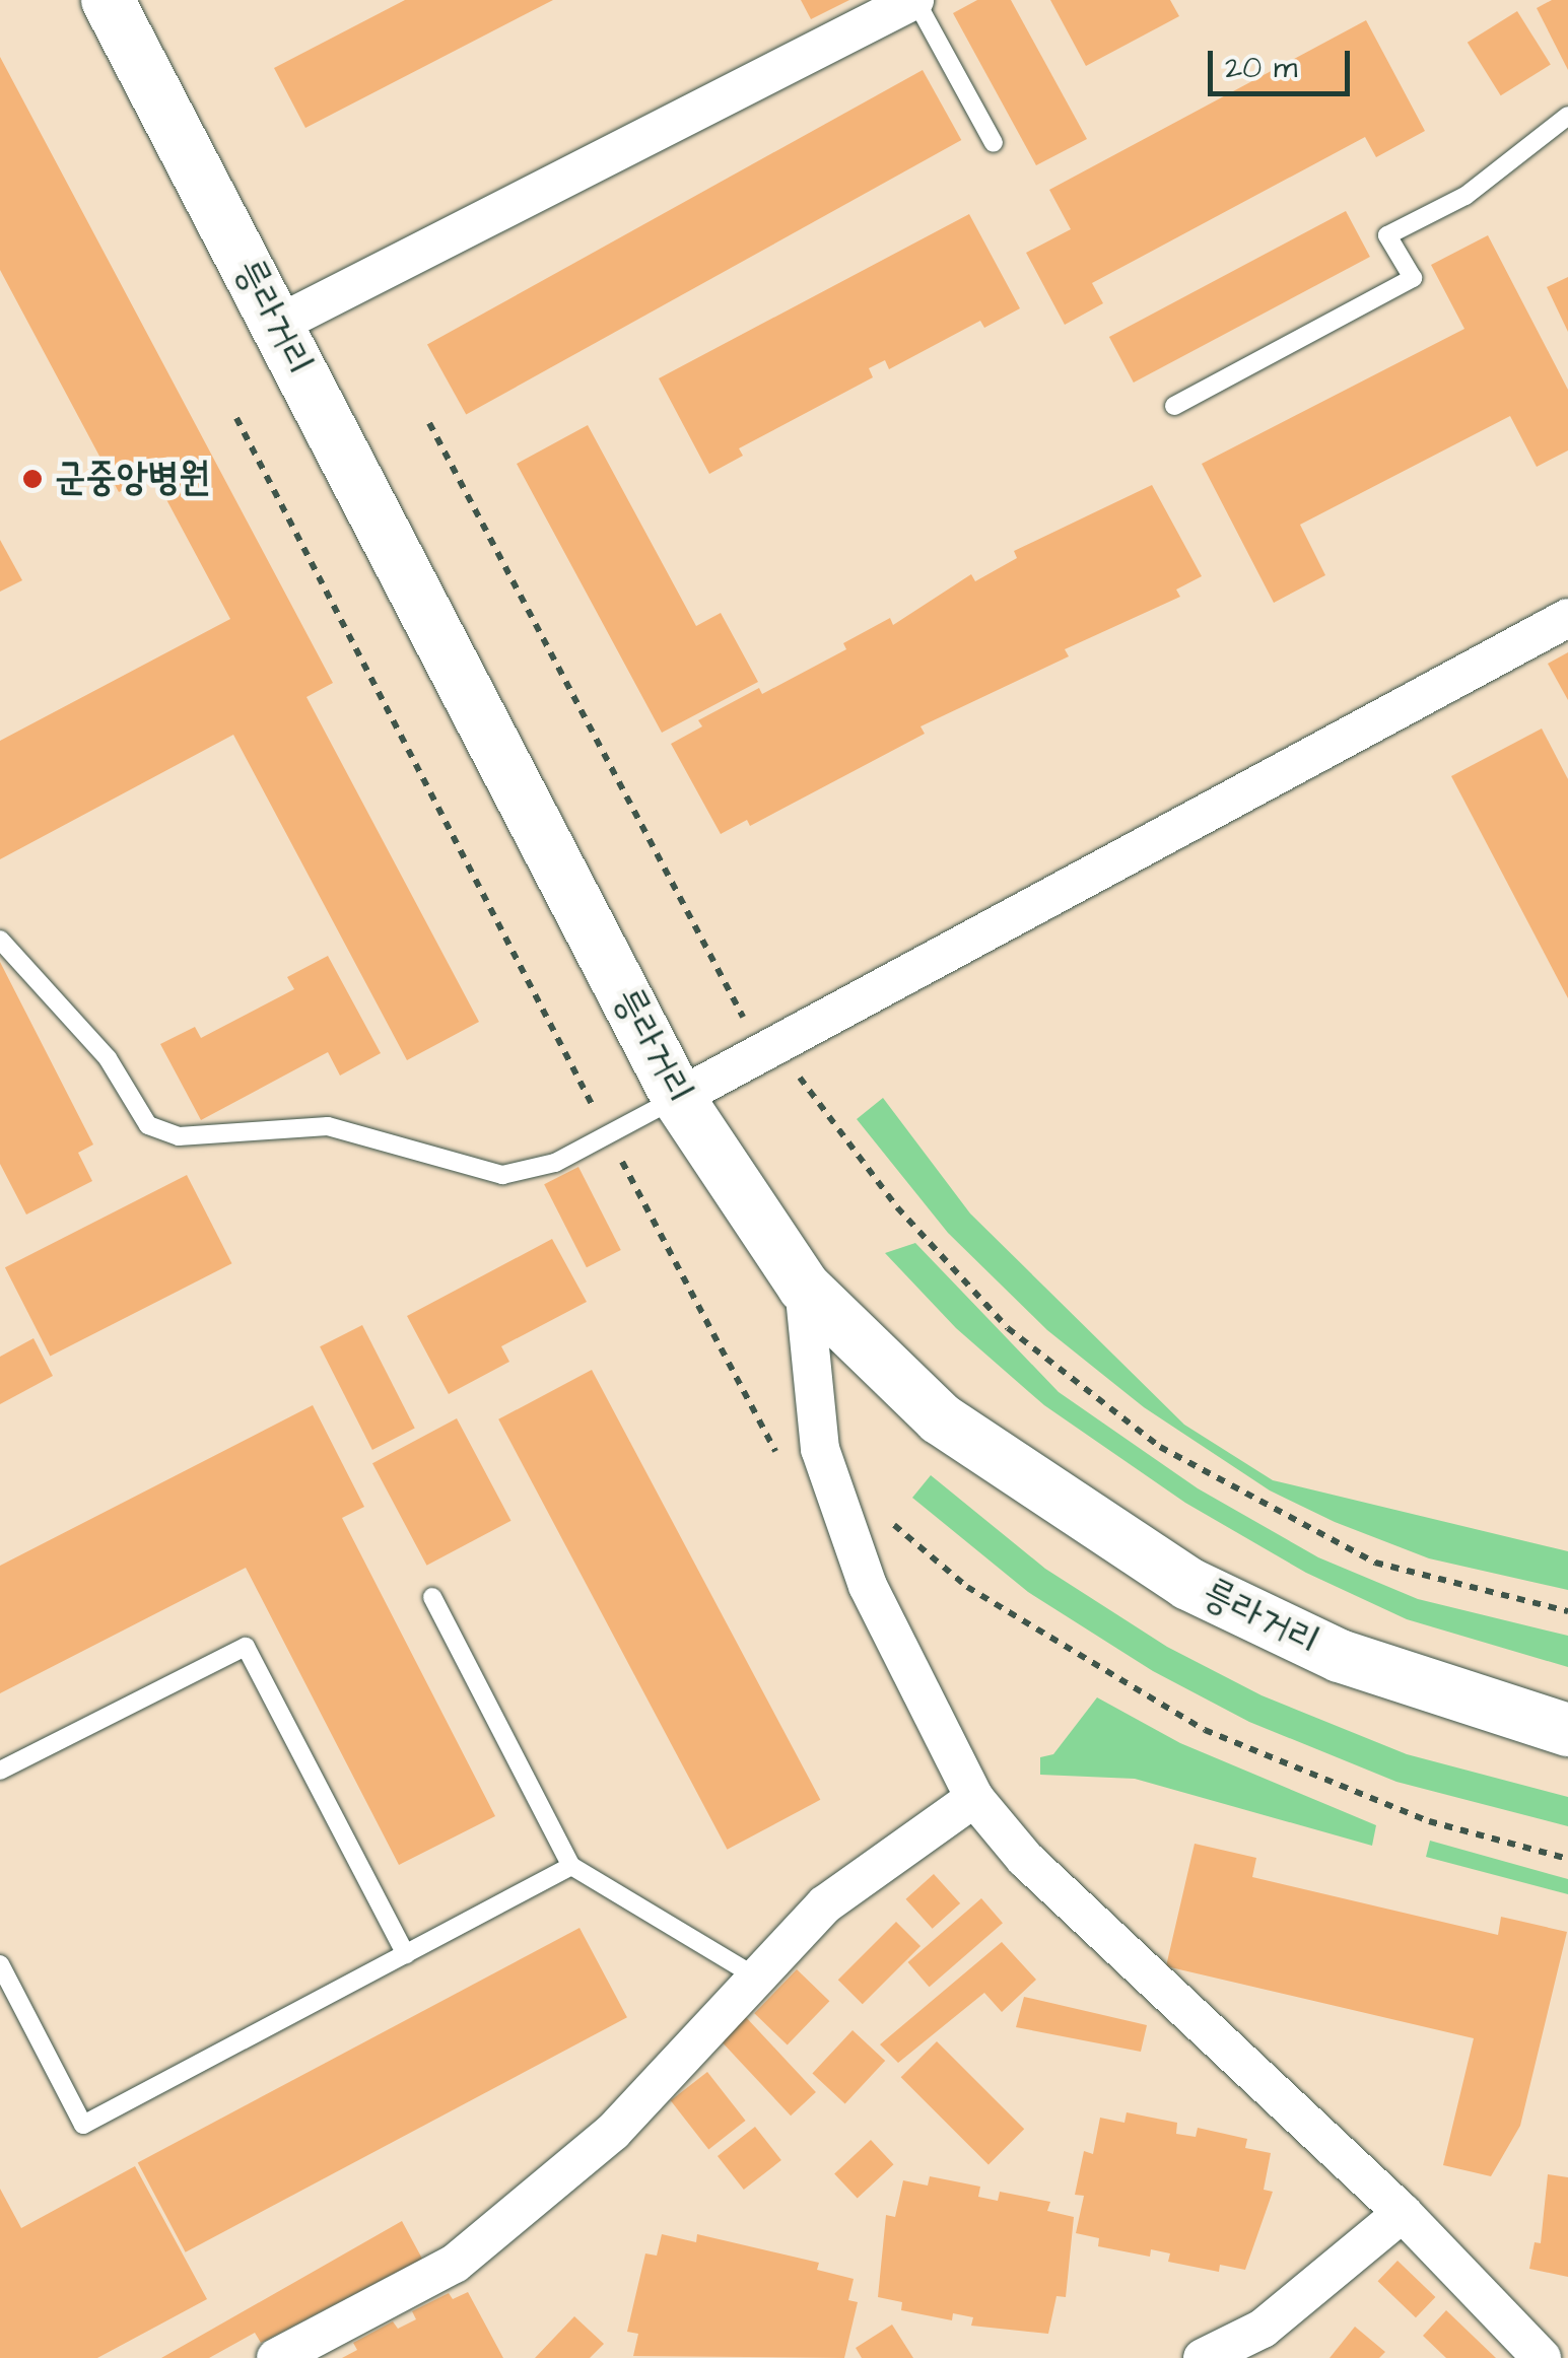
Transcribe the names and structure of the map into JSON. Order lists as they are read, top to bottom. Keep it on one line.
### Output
{"streets":{"main road":["릉라거리"]},"places":["군중앙병원"],"scale_bar":"20 m"}
